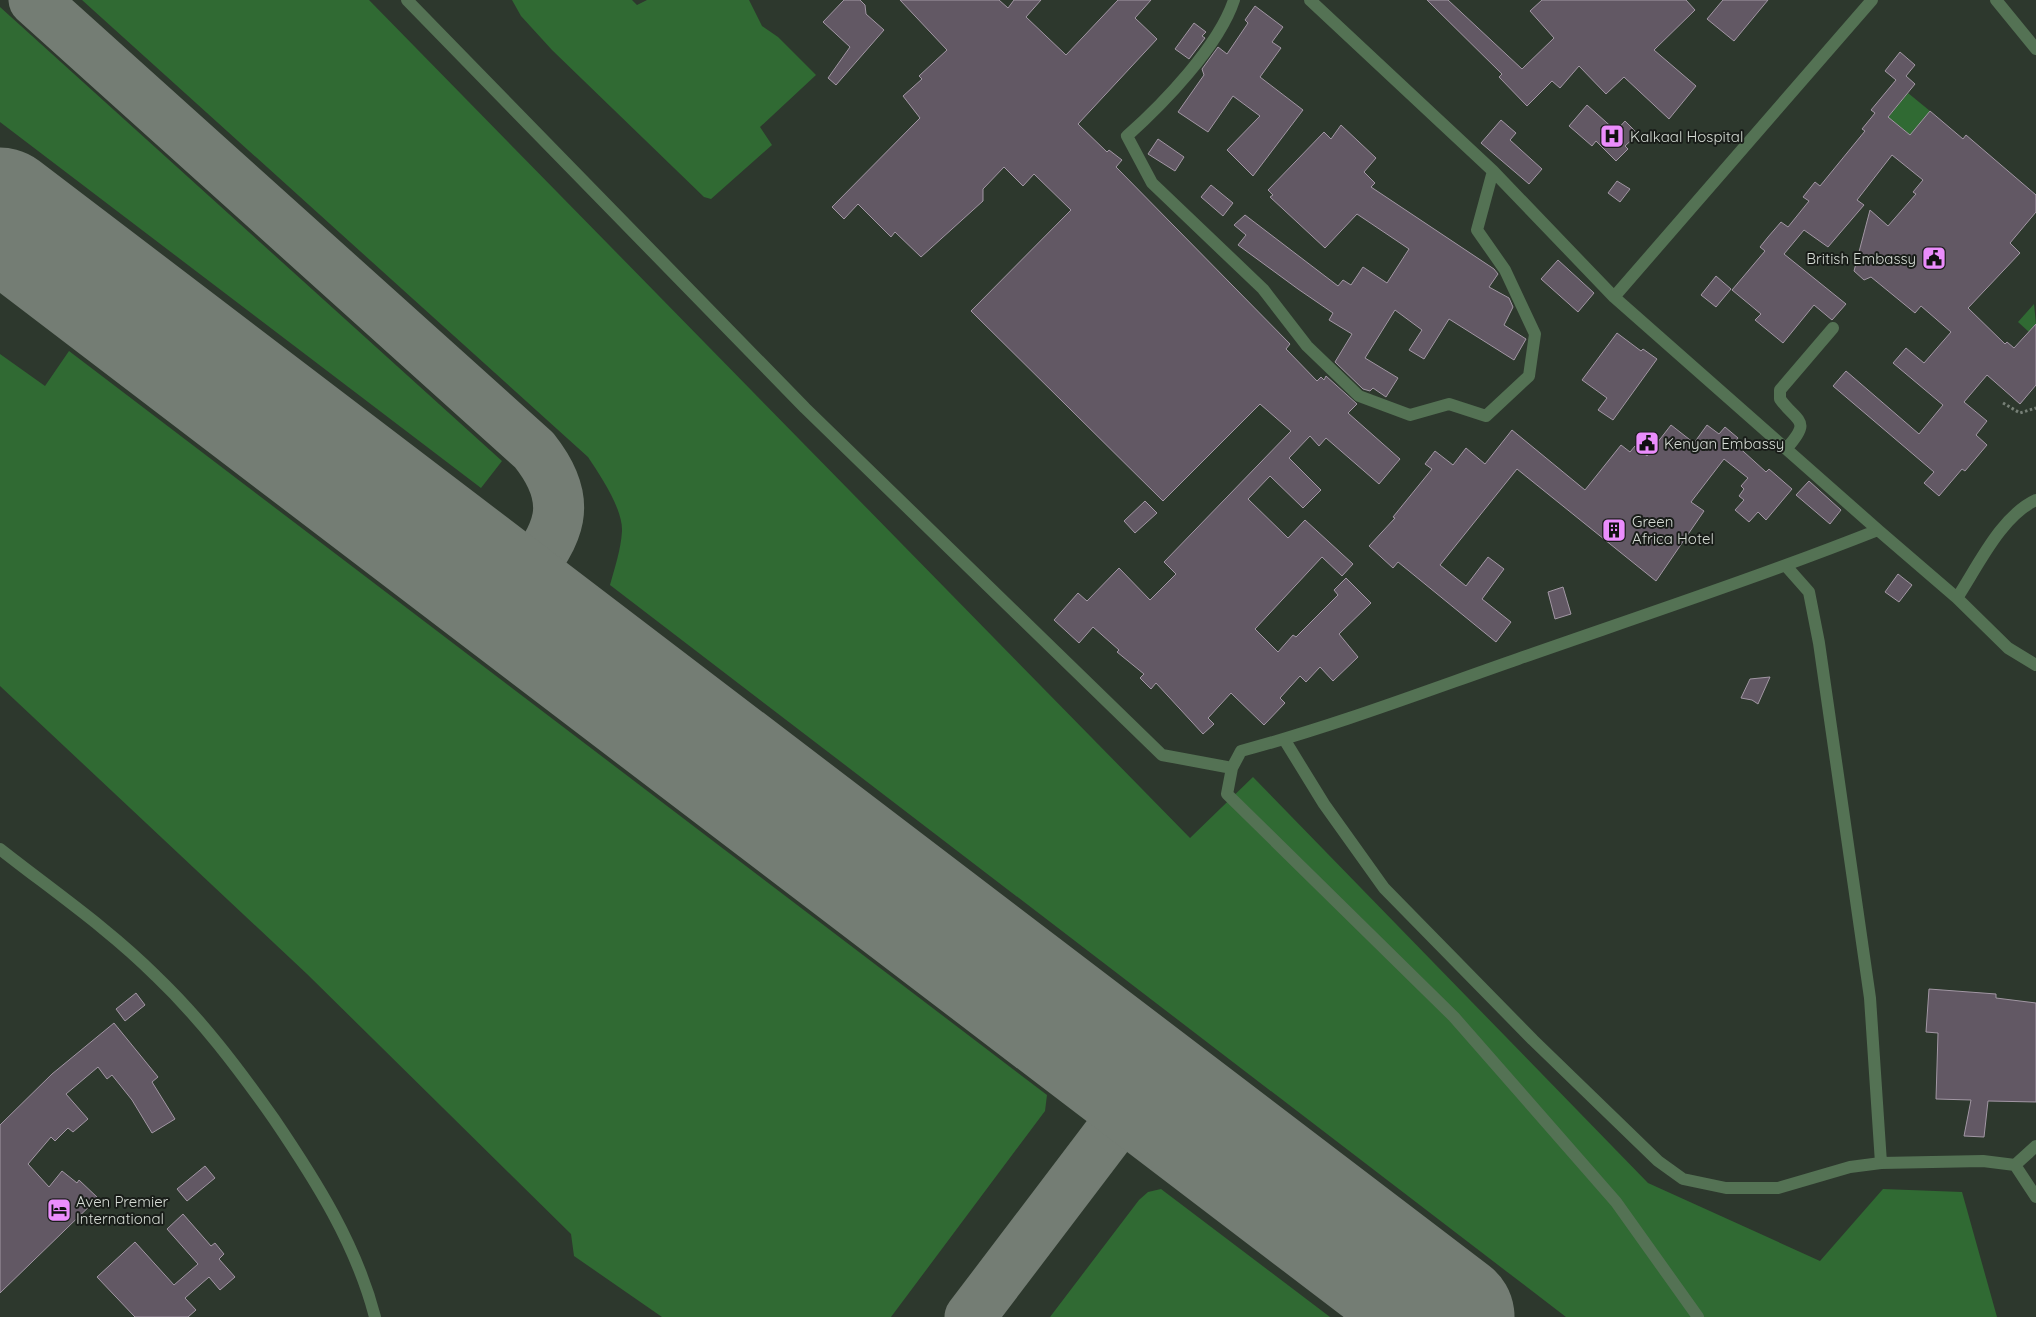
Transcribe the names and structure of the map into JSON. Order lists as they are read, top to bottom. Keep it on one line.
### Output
{"places":{"hospital":["Kalkaal Hospital"],"public building":["British Embassy","Kenyan Embassy"],"building":["Green Africa Hotel"],"hotel":["Aven Premier International"]}}
